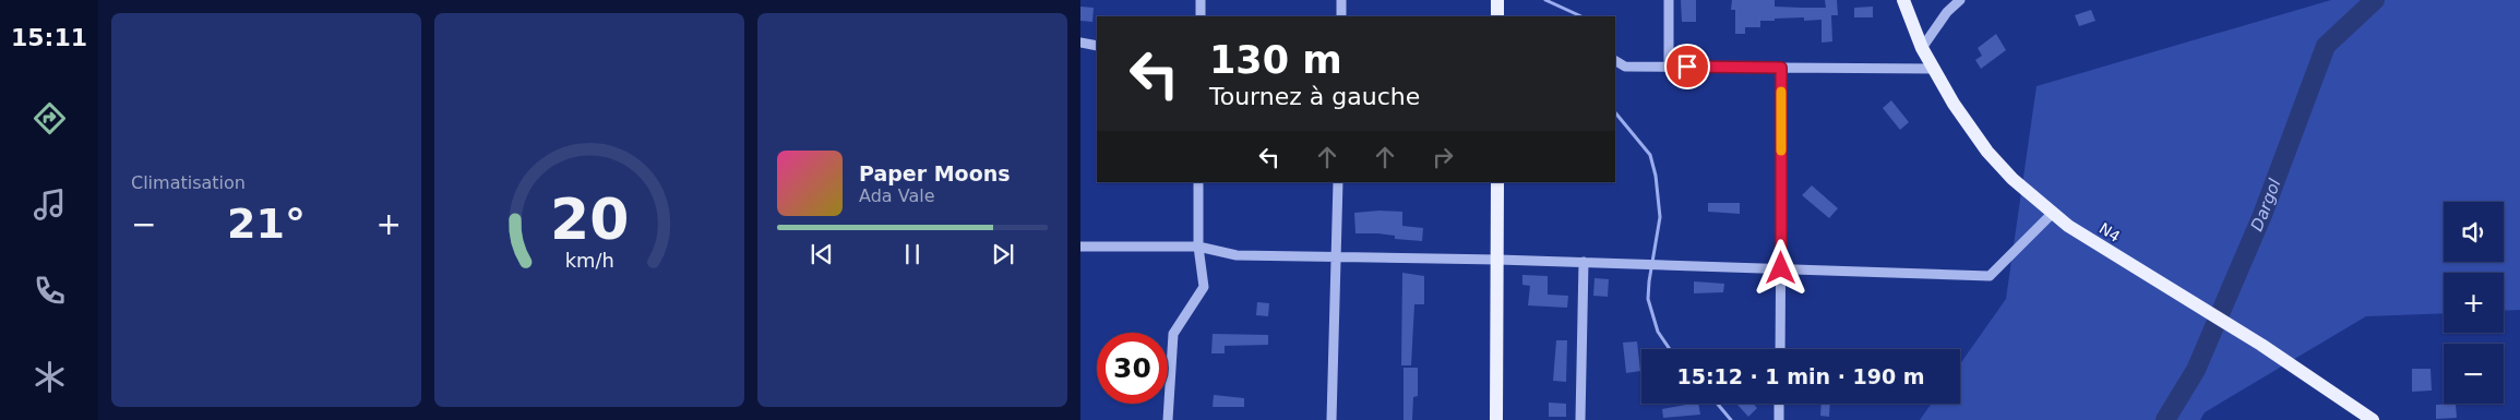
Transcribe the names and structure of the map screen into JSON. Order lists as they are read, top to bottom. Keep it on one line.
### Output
{"streets":{"main road":["N4"]},"water":["Dargol"],"page":{"tabs":"15:11","tile":"Climatisation","turn":["130 m","Tournez à gauche"],"song":["Paper Moons","Ada Vale"],"heat":["−","21°","+"],"map_buttons":["+","−"],"limit":"30","trip":"15:12 · 1 min · 190 m","gauge":["20","km/h"]}}
